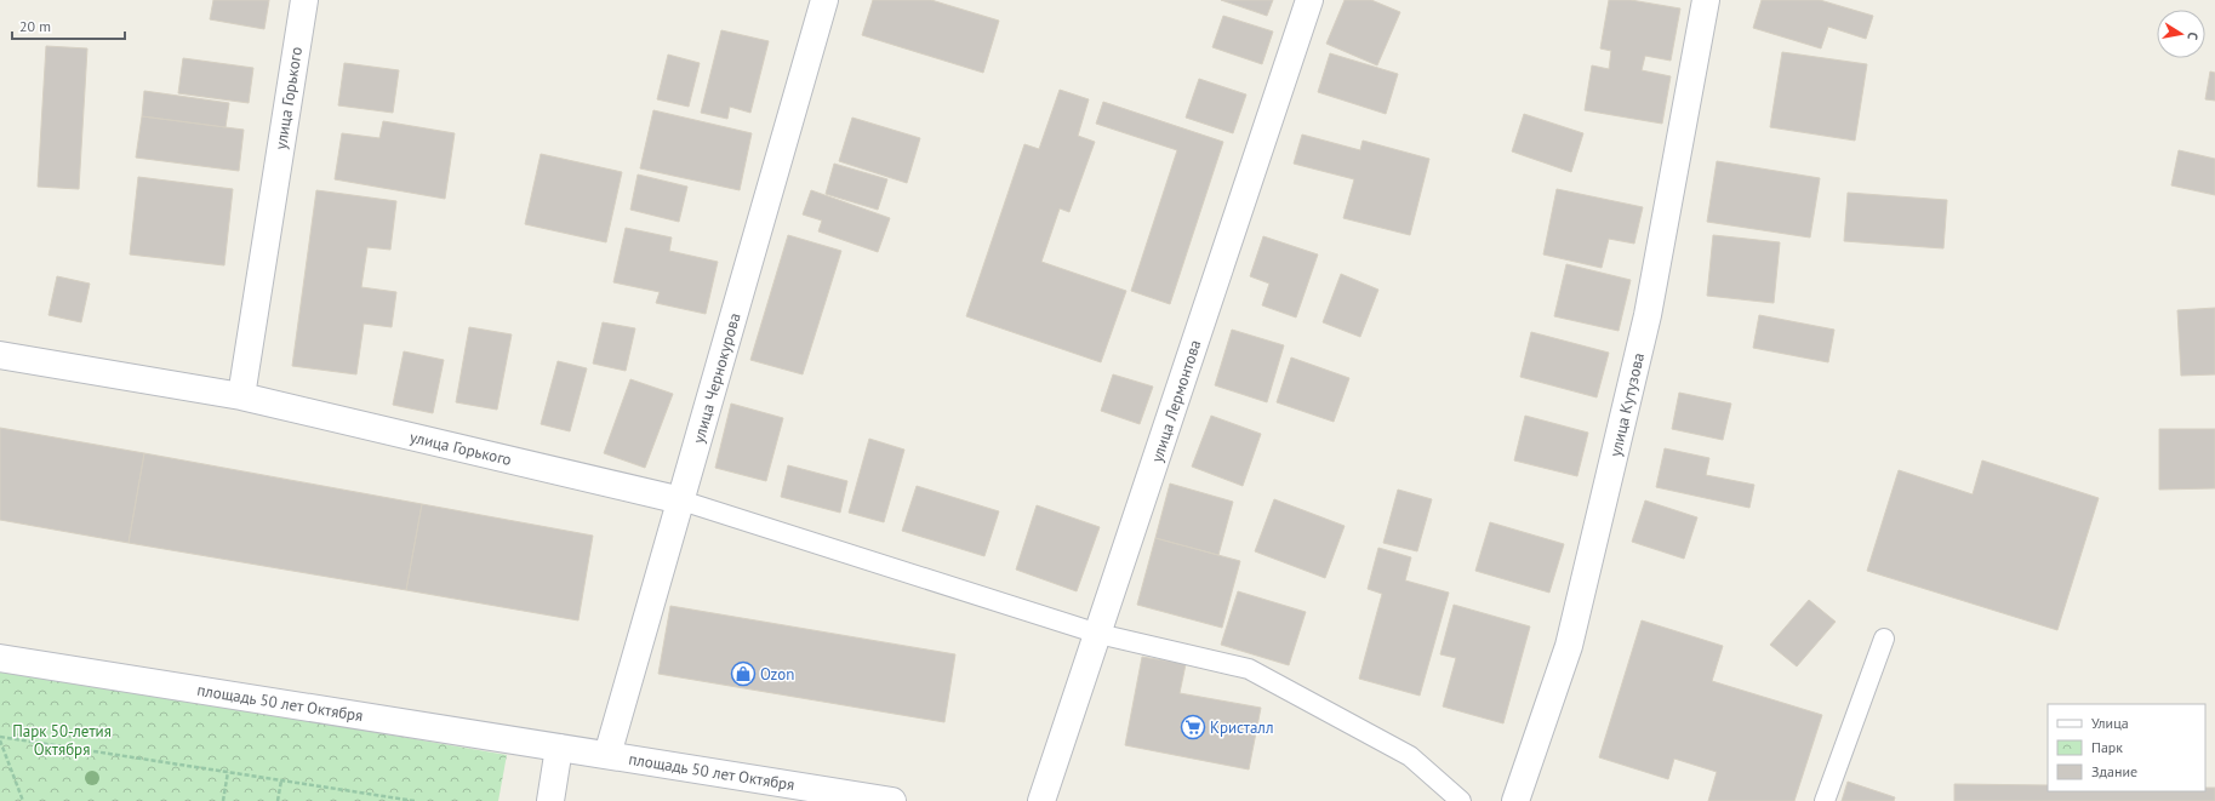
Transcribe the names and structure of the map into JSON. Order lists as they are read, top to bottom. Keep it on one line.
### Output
{"streets":{"street":["улица Горького","улица Чернокурова","улица Лермонтова","улица Кутузова","площадь 50 лет Октября"]},"crossings":[["улица Горького","улица Чернокурова"],["улица Чернокурова","площадь 50 лет Октября"]],"parks":["Парк 50-летия Октября"],"places":{"shop":["Ozon"],"supermarket":["Кристалл"]},"legend":["Улица","Парк","Здание"],"scale_bar":"20 m","north":"right"}
